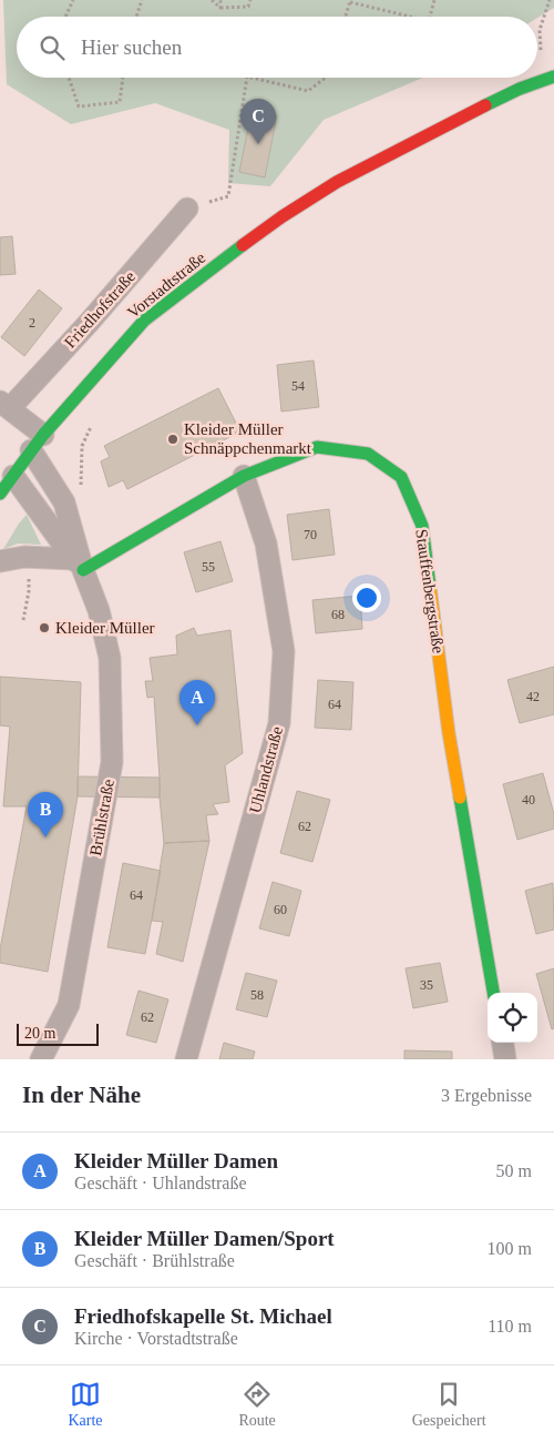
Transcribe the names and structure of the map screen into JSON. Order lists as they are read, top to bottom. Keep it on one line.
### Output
{"streets":{"street":["Vorstadtstraße","Friedhofstraße","Stauffenbergstraße","Uhlandstraße","Brühlstraße"]},"crossings":[["Vorstadtstraße","Brühlstraße"],["Friedhofstraße","Brühlstraße"],["Stauffenbergstraße","Uhlandstraße"],["Stauffenbergstraße","Brühlstraße"]],"places":["Kleider Müller Schnäppchenmarkt","Kleider Müller"],"house_numbers":["2","54","70","55","68","42","64","40","62","64","60","35","58","62"],"scale_bar":"20 m","page":{"search":"Hier suchen","pins":["C","A","B"],"scale":"20 m","heading":["In der Nähe","3 Ergebnisse"],"list":[{"mark":"A","name":"Kleider Müller Damen","note":"Geschäft · Uhlandstraße","value":"50 m"},{"mark":"B","name":"Kleider Müller Damen/Sport","note":"Geschäft · Brühlstraße","value":"100 m"},{"mark":"C","name":"Friedhofskapelle St. Michael","note":"Kirche · Vorstadtstraße","value":"110 m"}],"nav":["Karte","Route","Gespeichert"]}}
